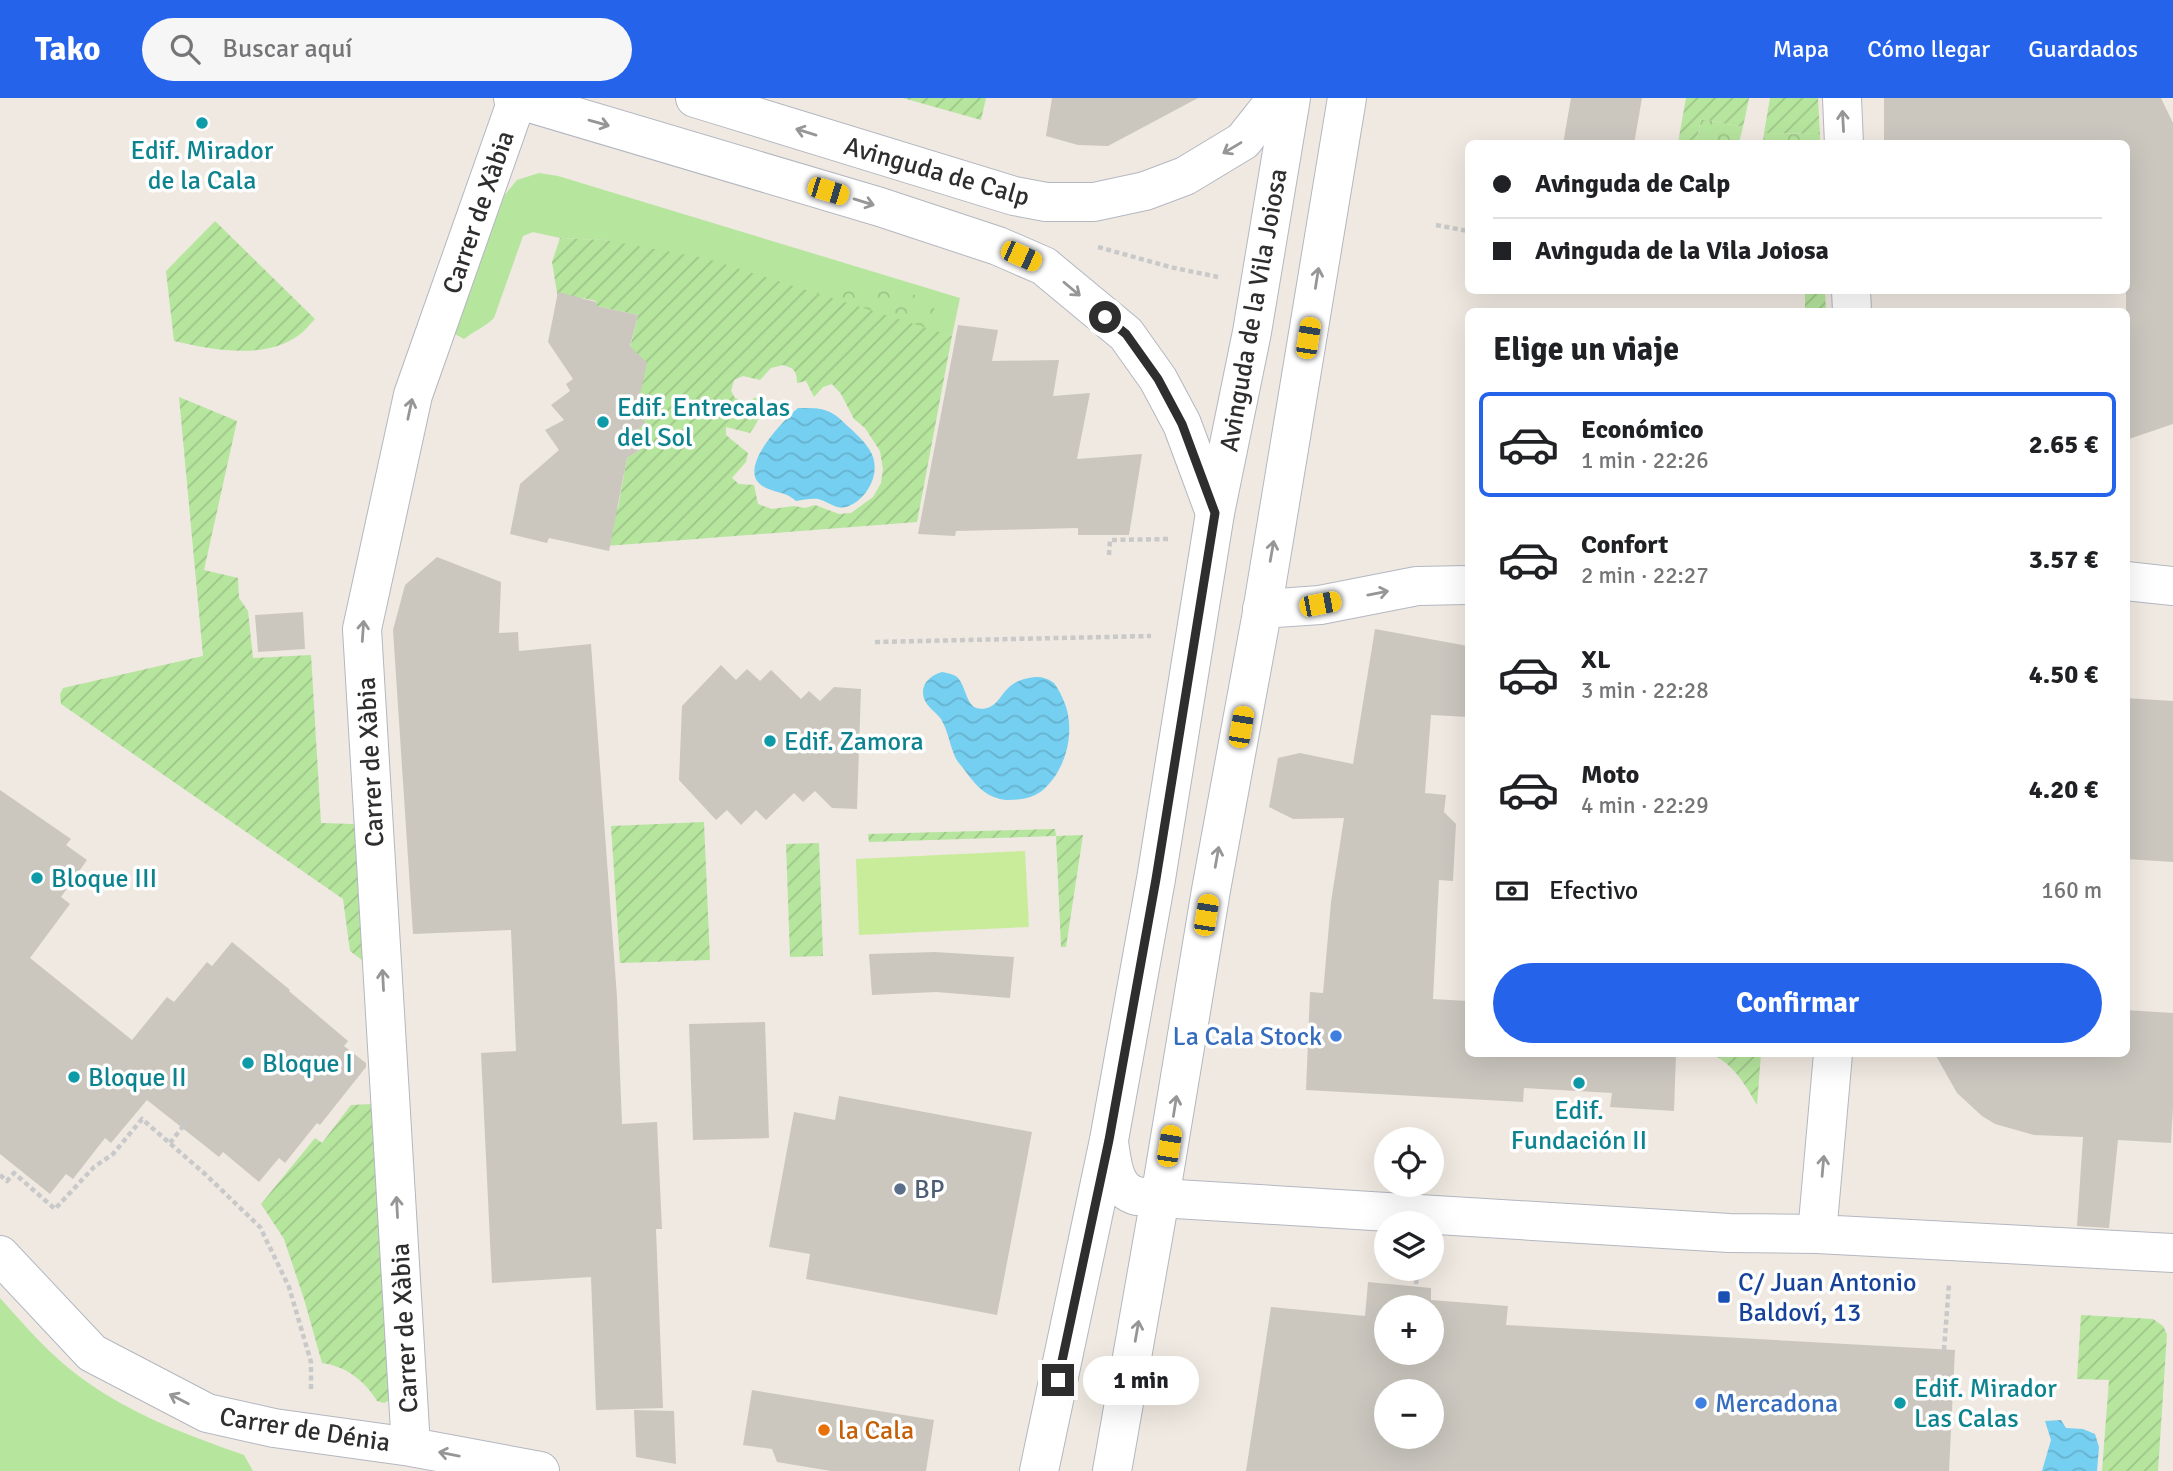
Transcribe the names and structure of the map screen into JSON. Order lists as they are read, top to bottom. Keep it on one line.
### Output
{"streets":{"street":["Avinguda de Calp","Carrer de Xàbia","Avinguda de la Vila Joiosa","Carrer de Dénia"]},"crossings":[["Avinguda de Calp","Carrer de Xàbia"],["Avinguda de Calp","Avinguda de la Vila Joiosa"],["Carrer de Xàbia","Carrer de Dénia"]],"one_way":["Carrer de Xàbia","Carrer de Dénia"],"places":{"other":["Edif. Mirador de la Cala","Edif. Entrecalas del Sol","Edif. Zamora","Bloque III","La Cala Stock","Bloque I","Bloque II","Edif. Fundación II","BP","Mercadona","Edif. Mirador Las Calas","la Cala"],"transit":["C/ Juan Antonio Baldoví, 13"]},"page":{"header":"Tako","search":"Buscar aquí","nav":["Mapa","Cómo llegar","Guardados"],"banner":["Avinguda de Calp","Avinguda de la Vila Joiosa"],"heading":"Elige un viaje","list":[{"name":"Económico","note":"1 min · 22:26","value":"2.65 €"},{"name":"Confort","note":"2 min · 22:27","value":"3.57 €"},{"name":"XL","note":"3 min · 22:28","value":"4.50 €"},{"name":"Moto","note":"4 min · 22:29","value":"4.20 €"}],"pay":["Efectivo","160 m"],"buttons":"Confirmar","map_buttons":["+","−"],"bubble":"1 min"}}
